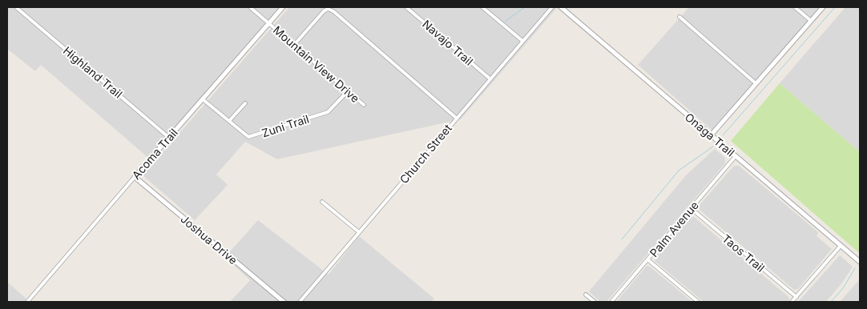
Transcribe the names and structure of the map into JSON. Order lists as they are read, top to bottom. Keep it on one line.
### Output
{"streets":{"street":["Navajo Trail","Mountain View Drive","Highland Trail","Zuni Trail","Onaga Trail","Acoma Trail","Church Street","Palm Avenue","Joshua Drive","Taos Trail"]},"crossings":[["Navajo Trail","Church Street"],["Mountain View Drive","Zuni Trail"],["Mountain View Drive","Acoma Trail"],["Highland Trail","Acoma Trail"],["Zuni Trail","Acoma Trail"],["Onaga Trail","Palm Avenue"],["Acoma Trail","Joshua Drive"],["Palm Avenue","Taos Trail"]]}
